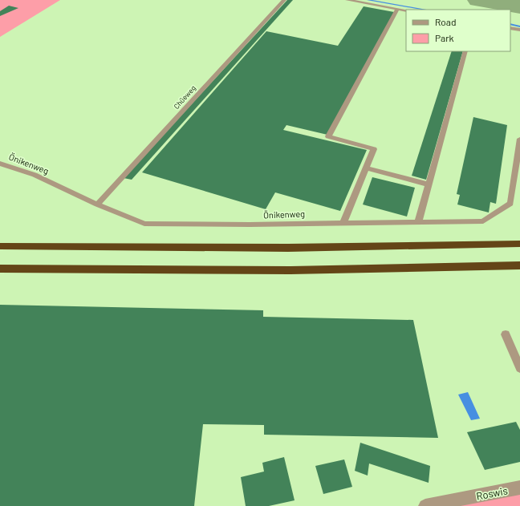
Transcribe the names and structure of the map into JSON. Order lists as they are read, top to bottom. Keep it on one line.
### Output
{"streets":{"street":["Roswis"],"lane":["Chüeweg","Önikenweg"]},"crossings":[["Chüeweg","Önikenweg"]],"legend":["Road","Park"]}
